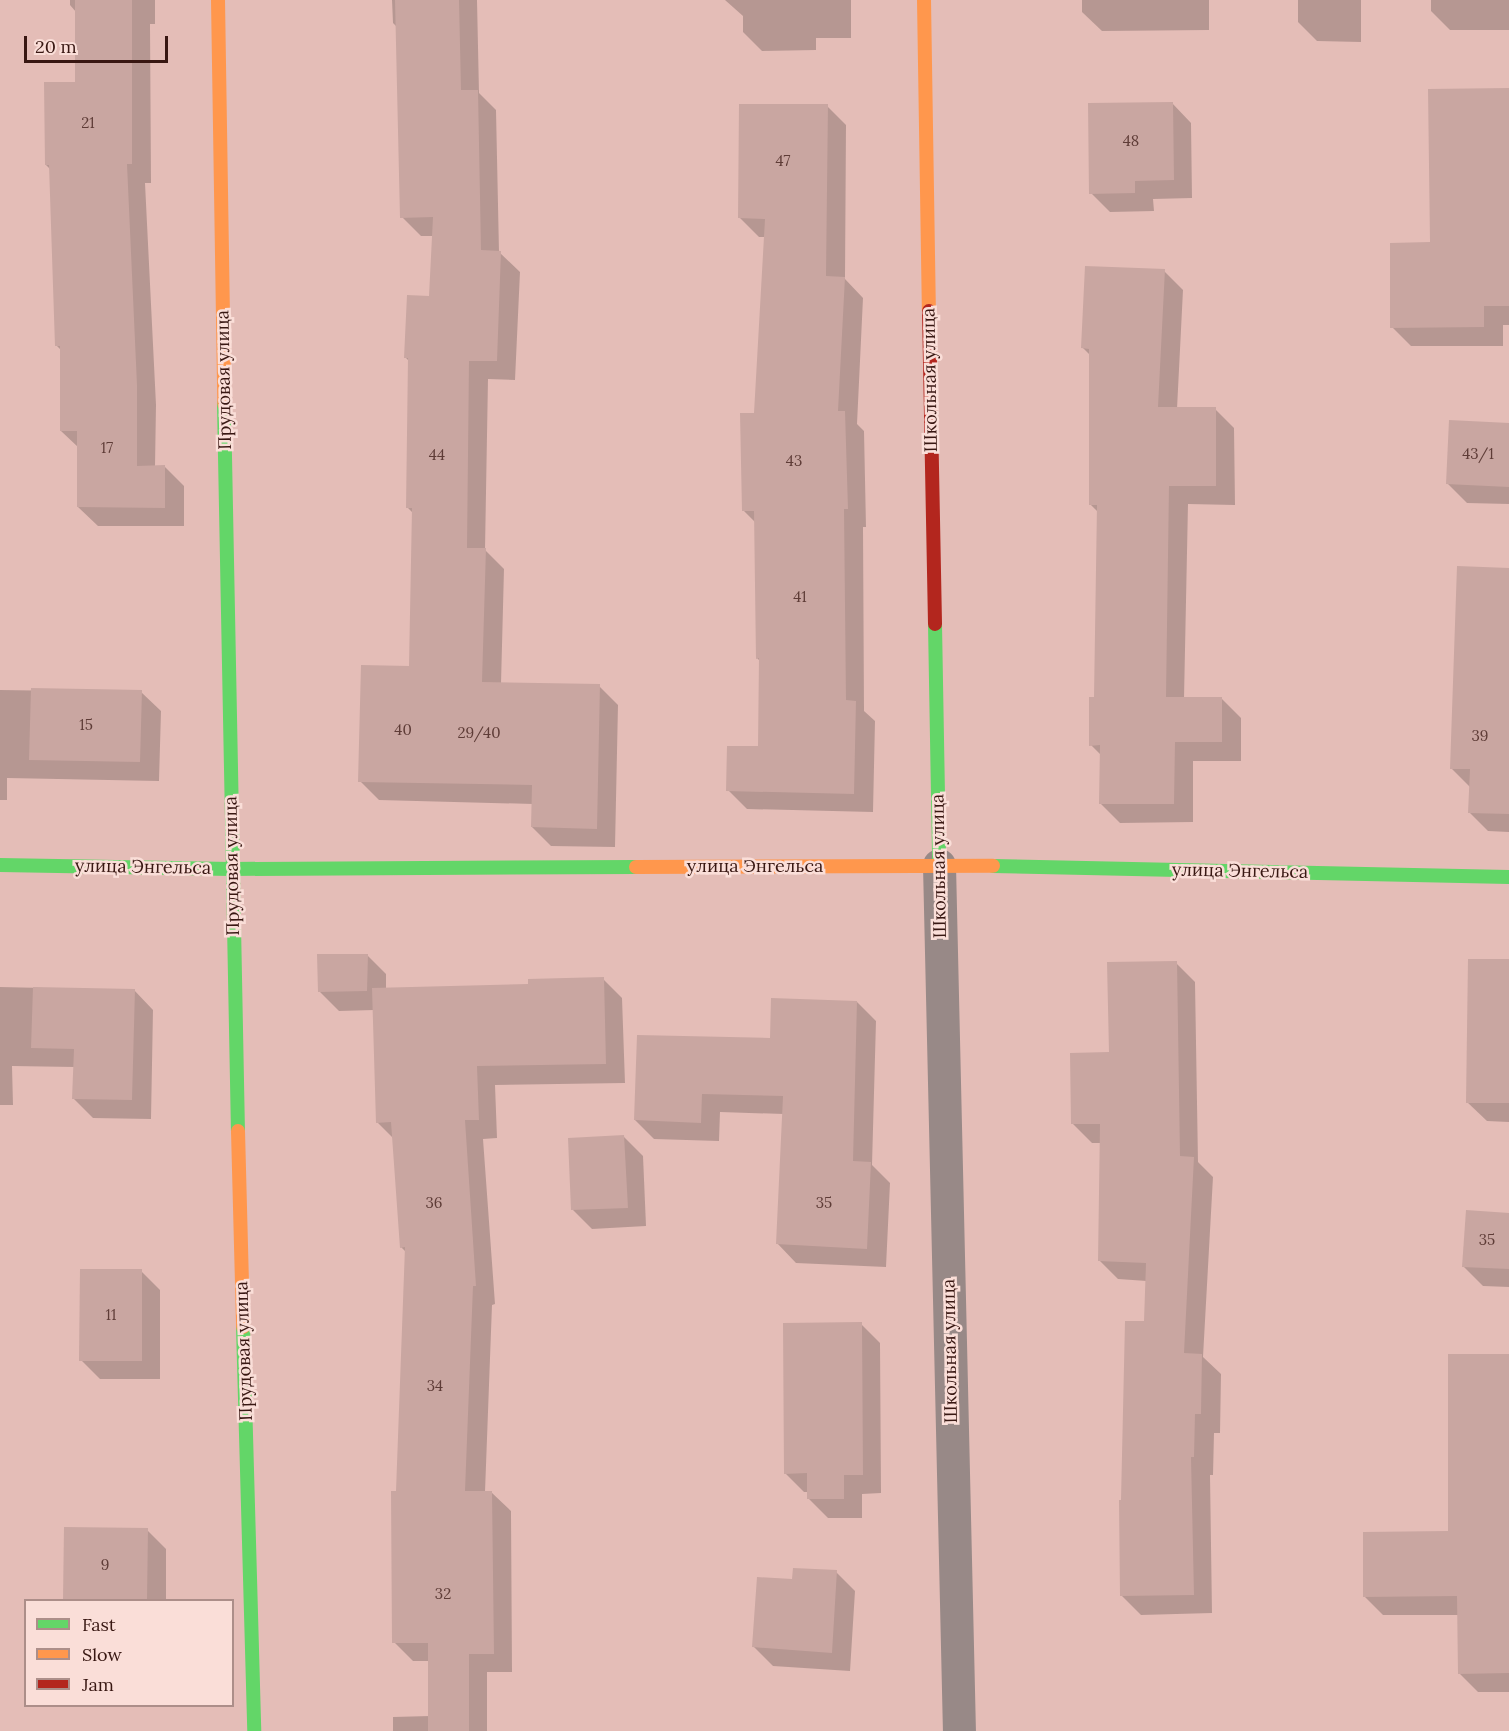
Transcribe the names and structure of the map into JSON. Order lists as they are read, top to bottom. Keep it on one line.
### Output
{"streets":{"street":["Прудовая улица","Школьная улица","улица Энгельса"]},"crossings":[["Прудовая улица","улица Энгельса"],["Школьная улица","улица Энгельса"]],"house_numbers":["21","48","47","17","43/1","44","43","41","15","40","29/40","39","36","35","35","11","34","9","32"],"legend":["Fast","Slow","Jam"],"scale_bar":"20 m"}
